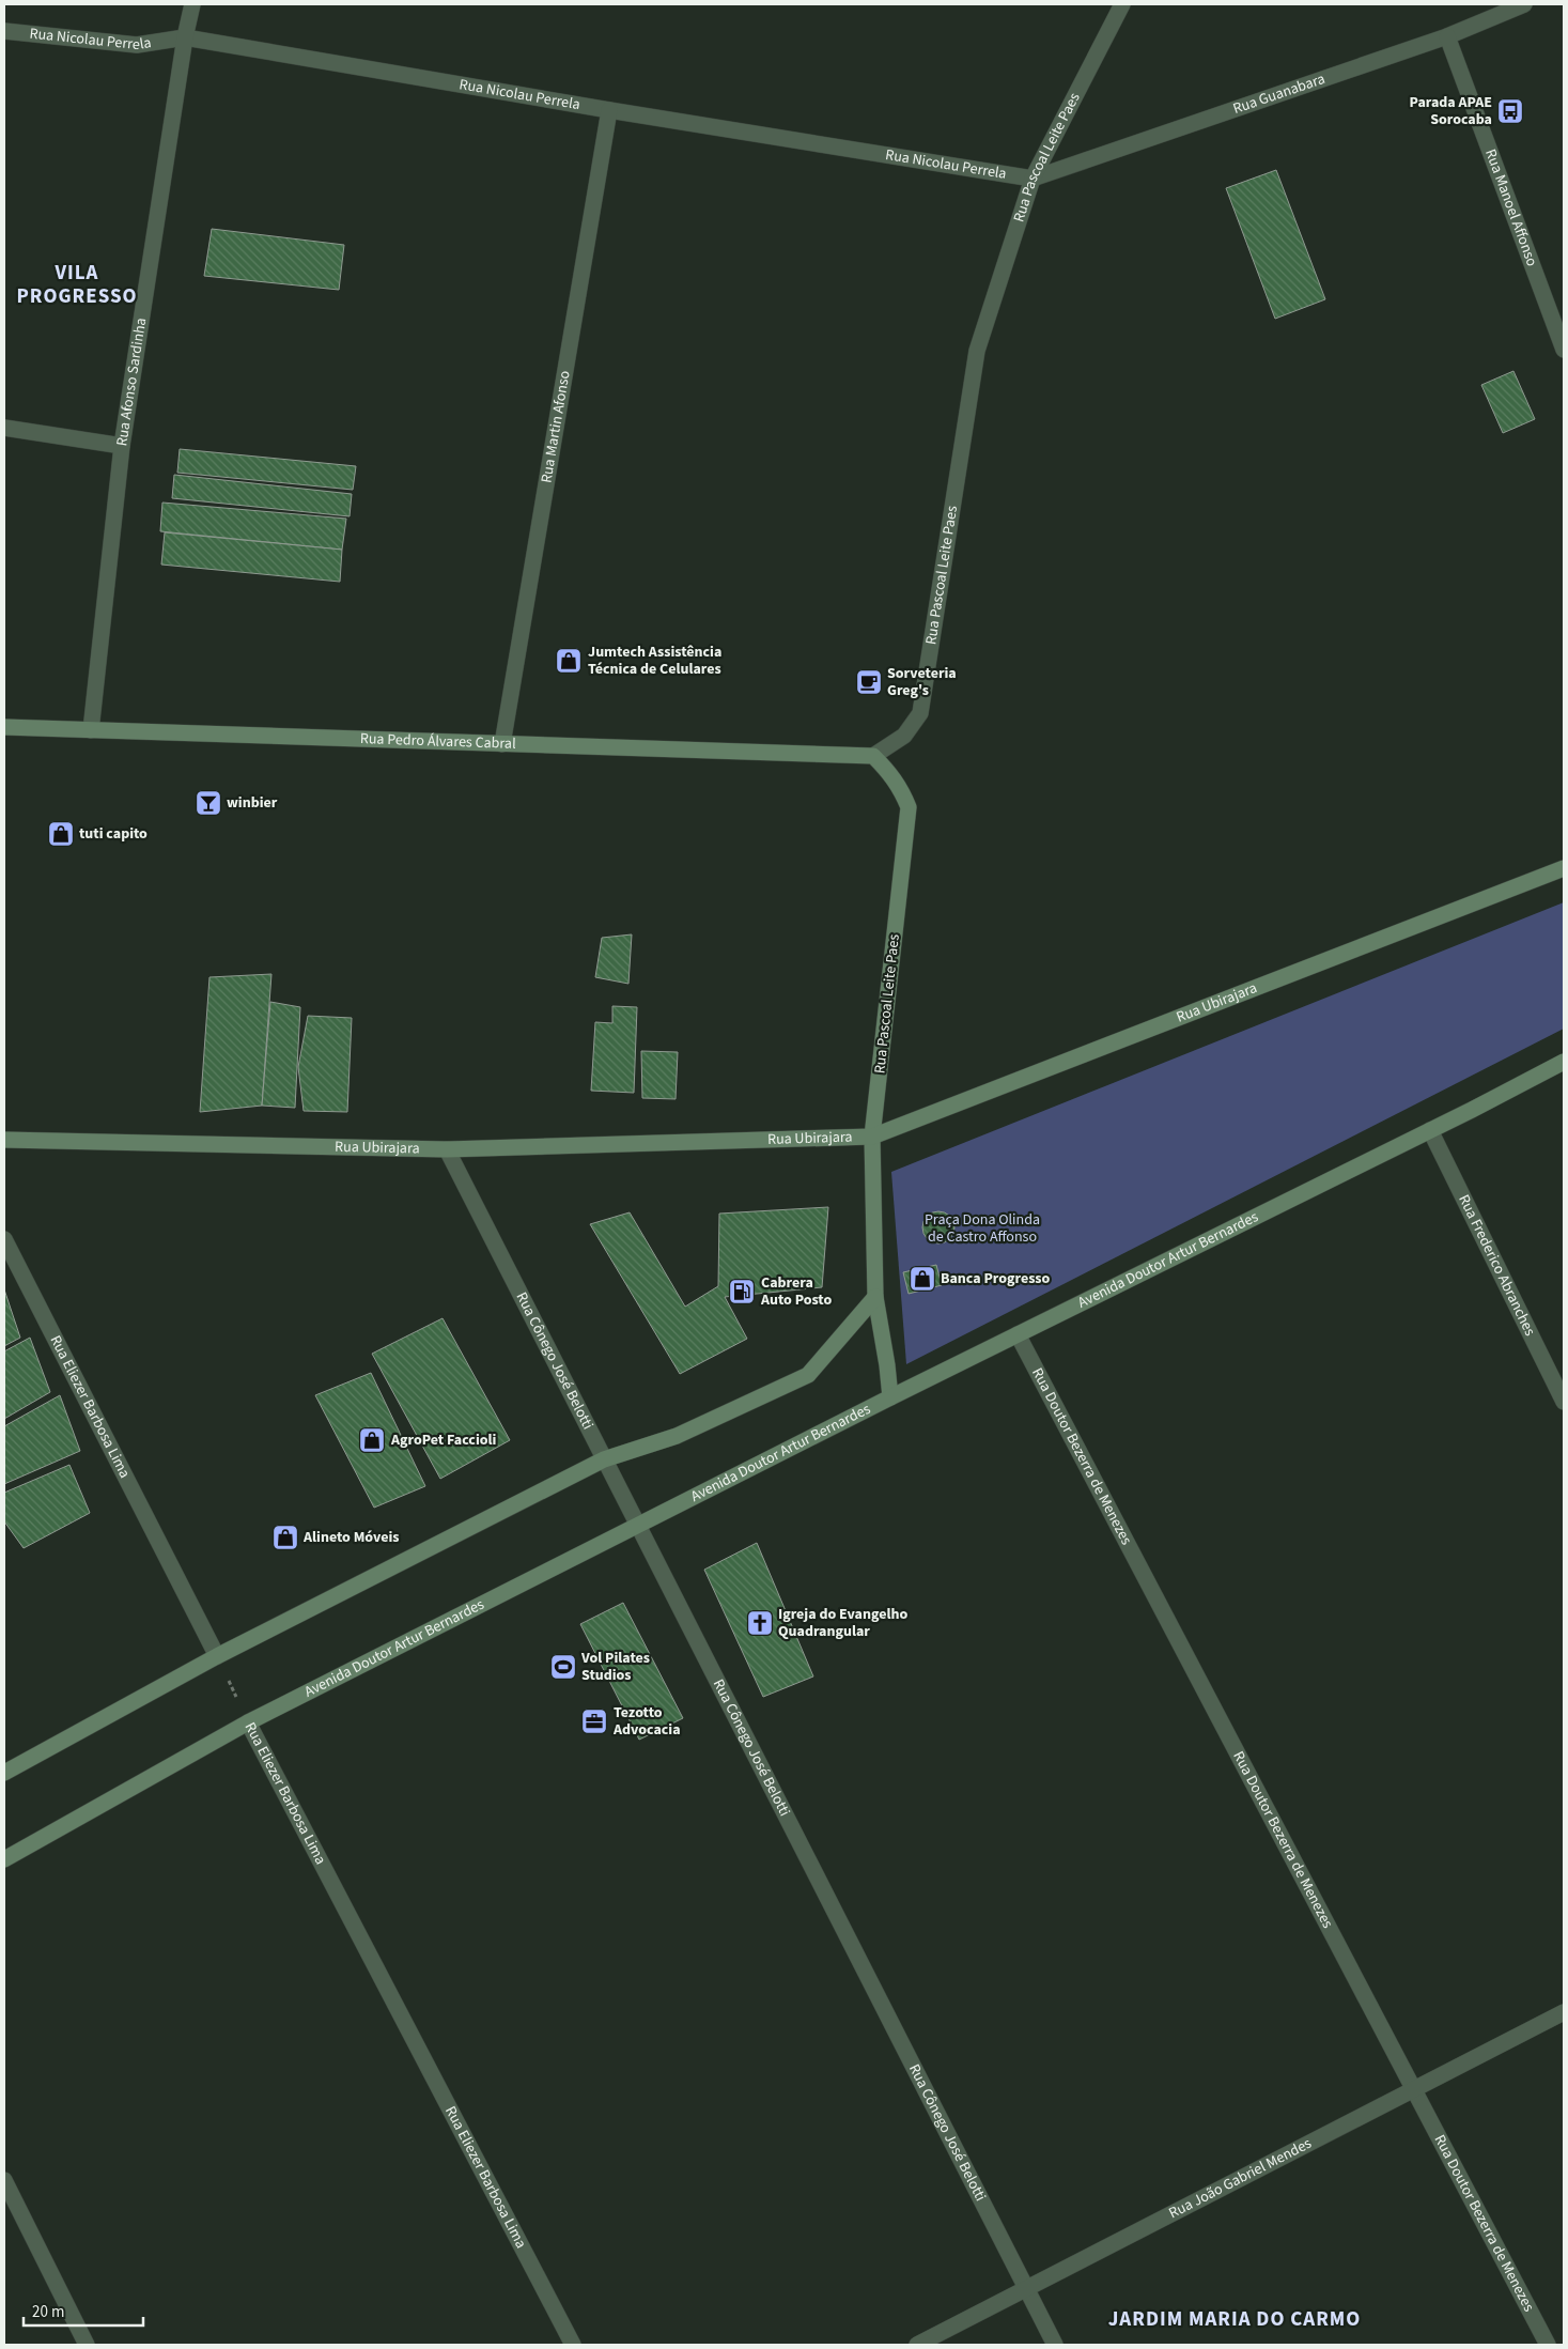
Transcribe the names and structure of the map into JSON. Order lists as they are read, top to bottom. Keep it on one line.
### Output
{"streets":{"main road":["Rua Pascoal Leite Paes","Rua Pedro Álvares Cabral","Rua Ubirajara","Avenida Doutor Artur Bernardes"],"street":["Rua Nicolau Perrela","Rua Guanabara","Rua Manoel Affonso","Rua Afonso Sardinha","Rua Martin Afonso","Rua Frederico Abranches","Rua Cônego José Belotti","Rua Eliezer Barbosa Lima","Rua Doutor Bezerra de Menezes","Rua João Gabriel Mendes"]},"crossings":[["Rua Nicolau Perrela","Rua Guanabara"],["Rua Nicolau Perrela","Rua Pascoal Leite Paes"],["Rua Nicolau Perrela","Rua Afonso Sardinha"],["Rua Nicolau Perrela","Rua Martin Afonso"],["Rua Guanabara","Rua Pascoal Leite Paes"],["Rua Guanabara","Rua Manoel Affonso"],["Rua Pascoal Leite Paes","Rua Pedro Álvares Cabral"],["Rua Pascoal Leite Paes","Rua Ubirajara"],["Rua Pascoal Leite Paes","Avenida Doutor Artur Bernardes"],["Rua Afonso Sardinha","Rua Pedro Álvares Cabral"],["Rua Martin Afonso","Rua Pedro Álvares Cabral"],["Rua Ubirajara","Rua Cônego José Belotti"],["Avenida Doutor Artur Bernardes","Rua Frederico Abranches"],["Avenida Doutor Artur Bernardes","Rua Cônego José Belotti"],["Avenida Doutor Artur Bernardes","Rua Eliezer Barbosa Lima"],["Avenida Doutor Artur Bernardes","Rua Doutor Bezerra de Menezes"],["Rua Cônego José Belotti","Rua João Gabriel Mendes"],["Rua Doutor Bezerra de Menezes","Rua João Gabriel Mendes"]],"districts":["VILA PROGRESSO","JARDIM MARIA DO CARMO"],"parks":["Praça Dona Olinda de Castro Affonso"],"places":{"bus stop":["Parada APAE Sorocaba"],"shop":["Jumtech Assistência Técnica de Celulares","tuti capito","Banca Progresso","AgroPet Faccioli","Alineto Móveis"],"cafe":["Sorveteria Greg's"],"bar":["winbier"],"fuel station":["Cabrera Auto Posto"],"church":["Igreja do Evangelho Quadrangular"],"sports":["Vol Pilates Studios"],"office":["Tezotto Advocacia"]},"scale_bar":"20 m"}
